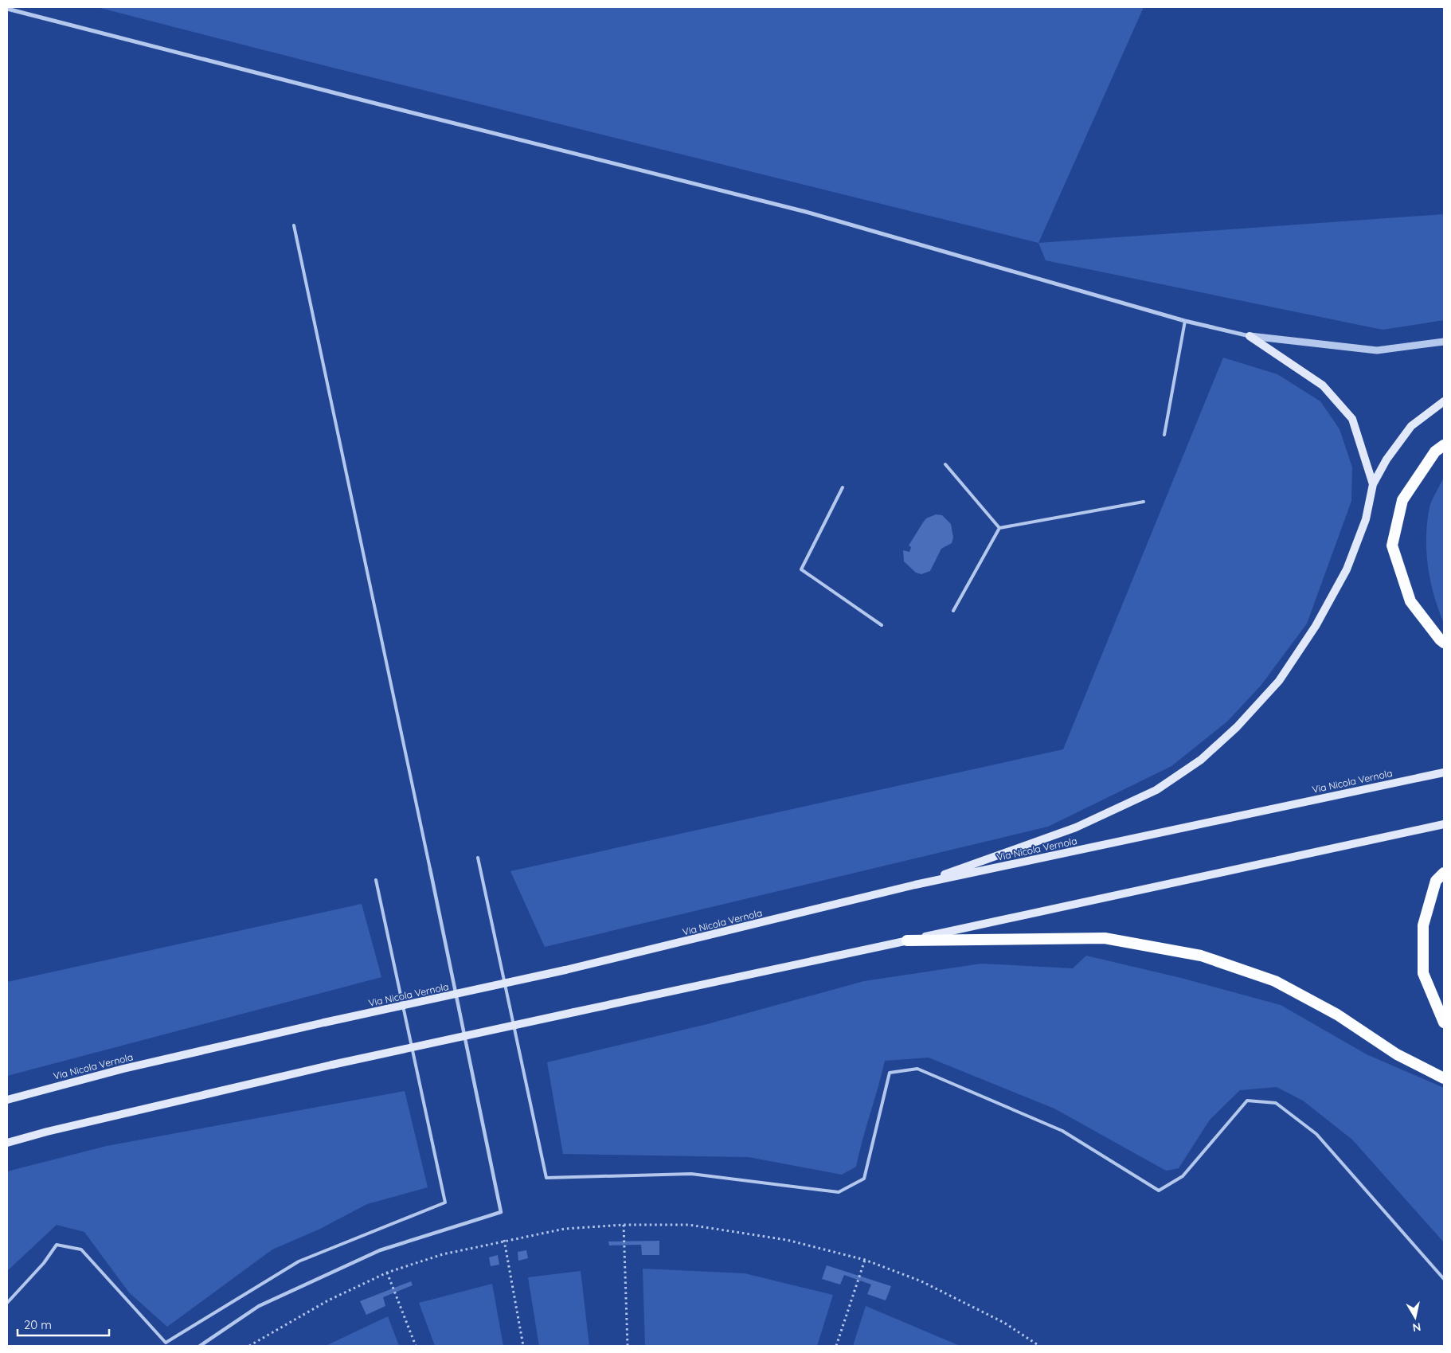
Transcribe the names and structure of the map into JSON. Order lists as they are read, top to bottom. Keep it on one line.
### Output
{"streets":{"main road":["Via Nicola Vernola"]},"scale_bar":"20 m","north":"bottom"}
